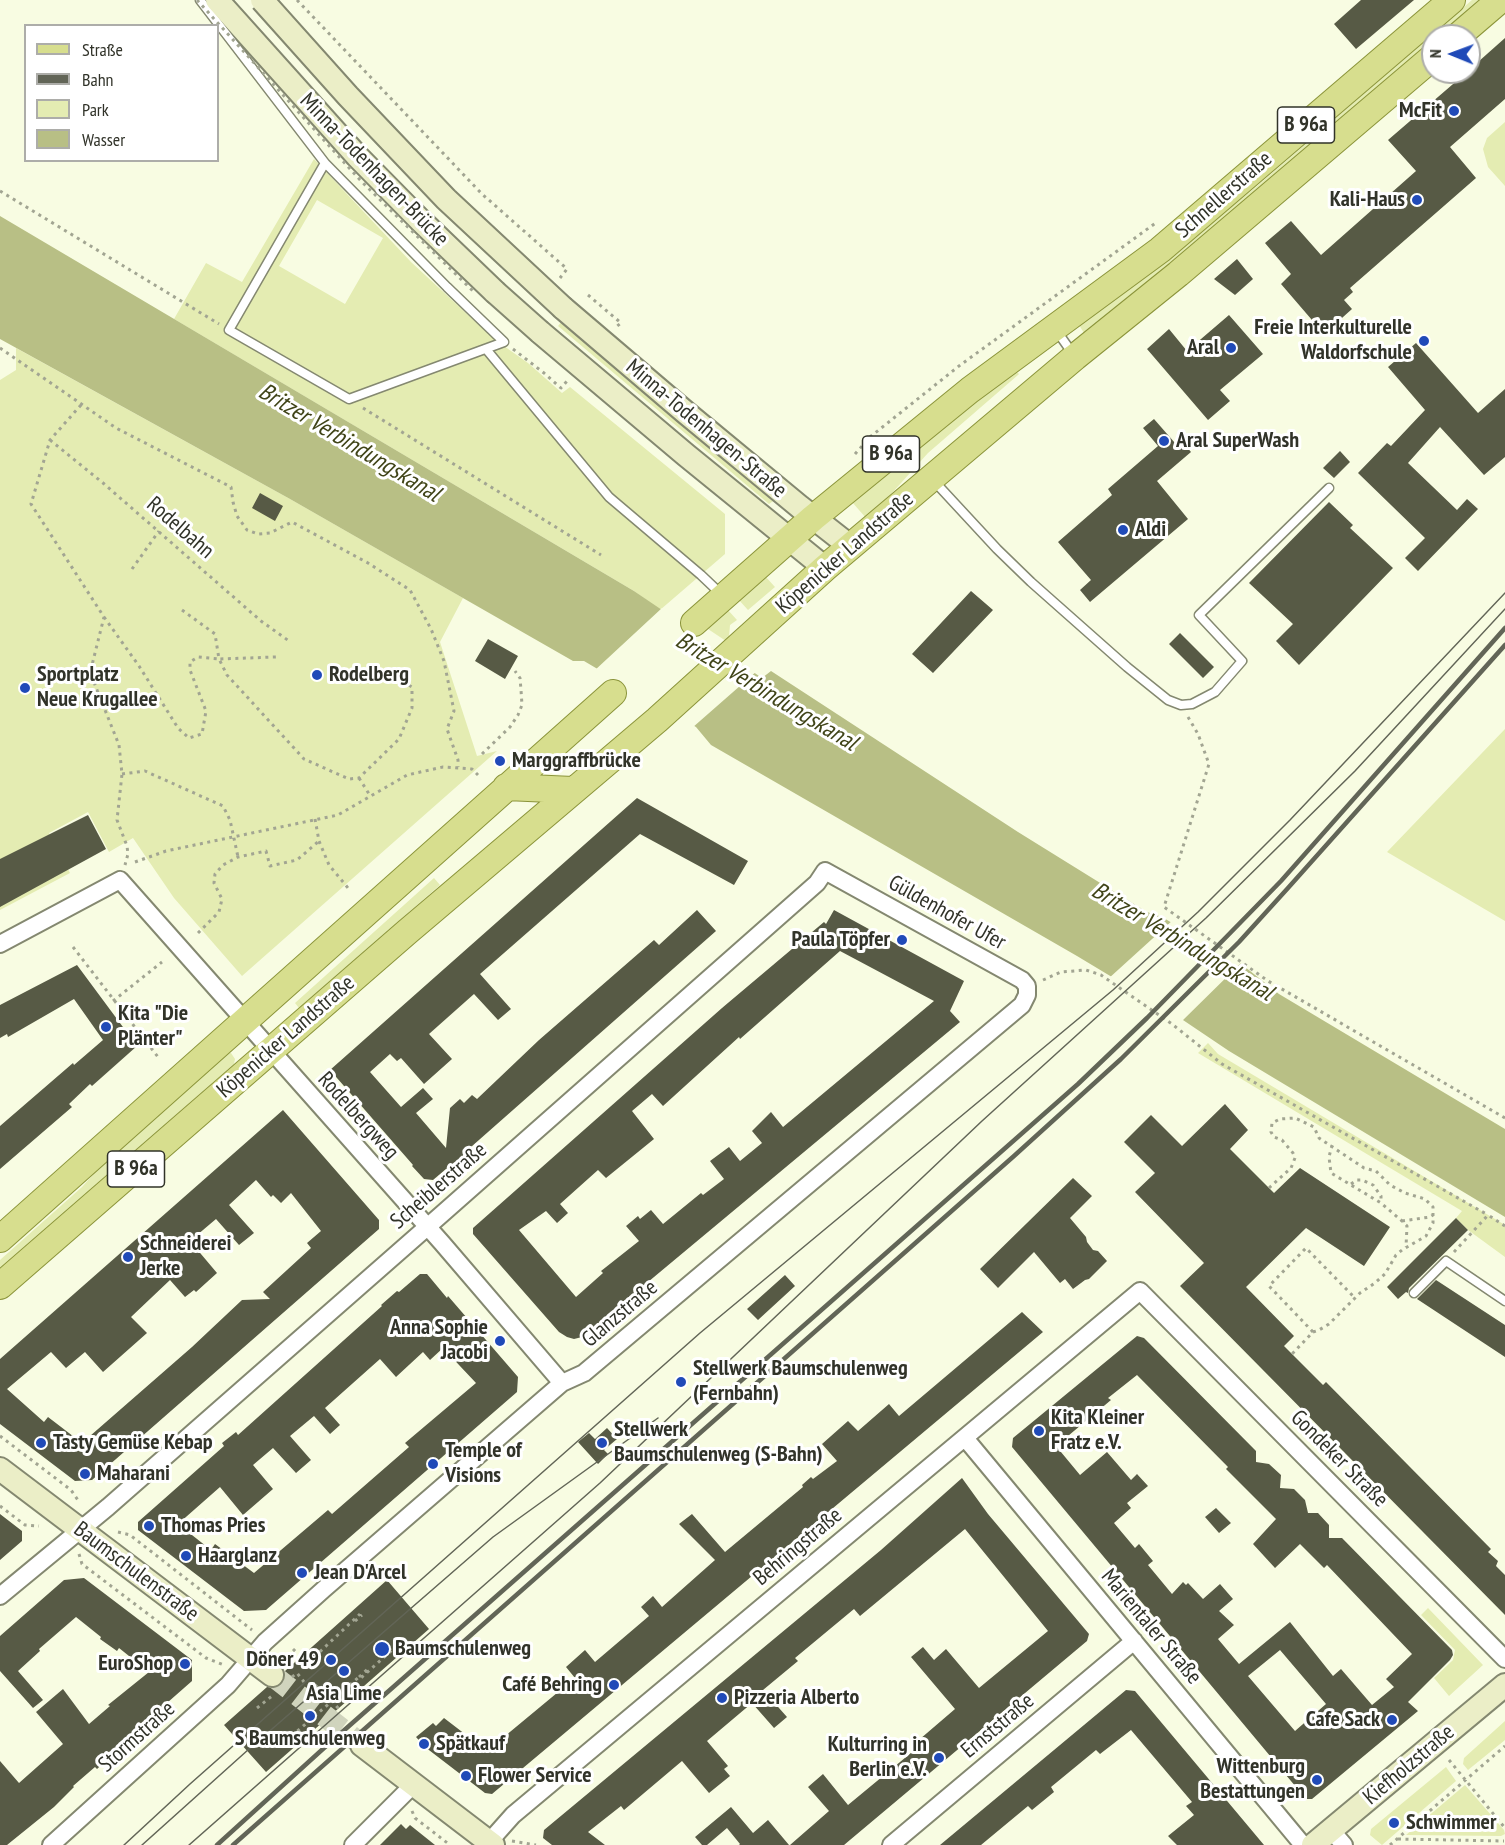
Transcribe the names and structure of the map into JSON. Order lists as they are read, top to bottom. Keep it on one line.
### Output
{"streets":{"main road":["B 96a","Minna-Todenhagen-Brücke","Schnellerstraße","Minna-Todenhagen-Straße","Köpenicker Landstraße","Baumschulenstraße","Kiefholzstraße"],"street":["Güldenhofer Ufer","Rodelbergweg","Scheiblerstraße","Glanzstraße","Gondeker Straße","Behringstraße","Marientaler Straße","Ernststraße","Stormstraße"],"path":["Rodelbahn"]},"crossings":[["Minna-Todenhagen-Brücke","Minna-Todenhagen-Straße"],["Schnellerstraße","Köpenicker Landstraße"],["Minna-Todenhagen-Straße","Köpenicker Landstraße"],["Köpenicker Landstraße","Rodelbergweg"],["Güldenhofer Ufer","Scheiblerstraße"],["Güldenhofer Ufer","Glanzstraße"],["Rodelbergweg","Scheiblerstraße"],["Rodelbergweg","Glanzstraße"],["Scheiblerstraße","Baumschulenstraße"],["Glanzstraße","Baumschulenstraße"],["Glanzstraße","Stormstraße"],["Gondeker Straße","Behringstraße"],["Behringstraße","Marientaler Straße"],["Baumschulenstraße","Stormstraße"],["Marientaler Straße","Ernststraße"]],"water":["Britzer Verbindungskanal"],"places":["McFit","Kali-Haus","Freie Interkulturelle Waldorfschule","Aral","Aral SuperWash","Aldi","Rodelberg","Sportplatz Neue Krugallee","Marggraffbrücke","Paula Töpfer","Kita \"Die Plänter\"","Schneiderei Jerke","Anna Sophie Jacobi","Stellwerk Baumschulenweg (Fernbahn)","Kita Kleiner Fratz e.V.","Tasty Gemüse Kebap","Stellwerk Baumschulenweg (S-Bahn)","Temple of Visions","Maharani","Thomas Pries","Haarglanz","Jean D'Arcel","Baumschulenweg","Döner 49","EuroShop","Asia Lime","Café Behring","Pizzeria Alberto","S Baumschulenweg","Cafe Sack","Spätkauf","Kulturring in Berlin e.V.","Flower Service","Wittenburg Bestattungen","Schwimmer"],"legend":["Straße","Bahn","Park","Wasser"],"north":"left"}
